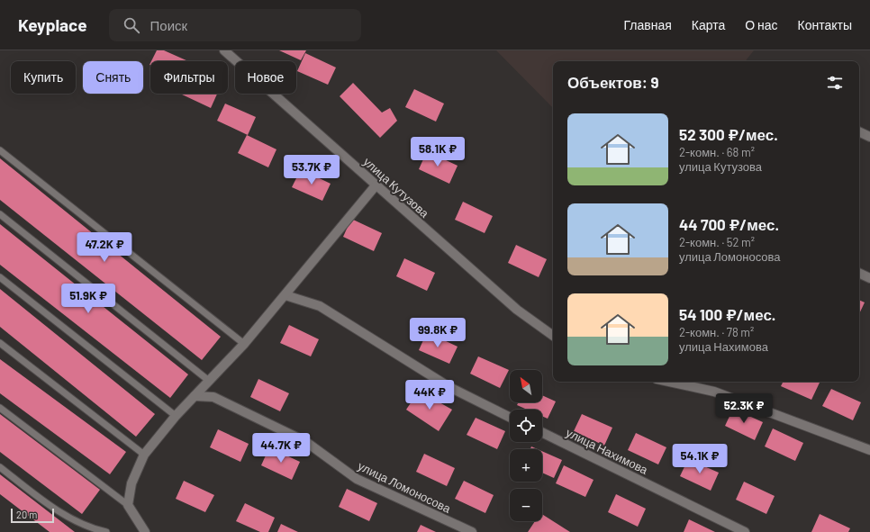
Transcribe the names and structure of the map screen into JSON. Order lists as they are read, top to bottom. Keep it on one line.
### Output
{"streets":{"street":["улица Кутузова","улица Нахимова","улица Ломоносова"]},"scale_bar":"20 m","north":"top left","page":{"header":"Keyplace","search":"Поиск","nav":["Главная","Карта","О нас","Контакты"],"chip":["Купить","Снять","Фильтры","Новое"],"heading":"Объектов: 9","list":[{"name":"52 300 ₽/мес.","note":"2-комн. · 68 m² · улица Кутузова"},{"name":"44 700 ₽/мес.","note":"2-комн. · 52 m² · улица Ломоносова"},{"name":"54 100 ₽/мес.","note":"2-комн. · 78 m² · улица Нахимова"}],"price":["58.1K ₽","53.7K ₽","47.2K ₽","51.9K ₽","99.8K ₽","44K ₽","52.3K ₽","44.7K ₽","54.1K ₽"],"map_buttons":["+","−"],"scale":"20 m"}}
